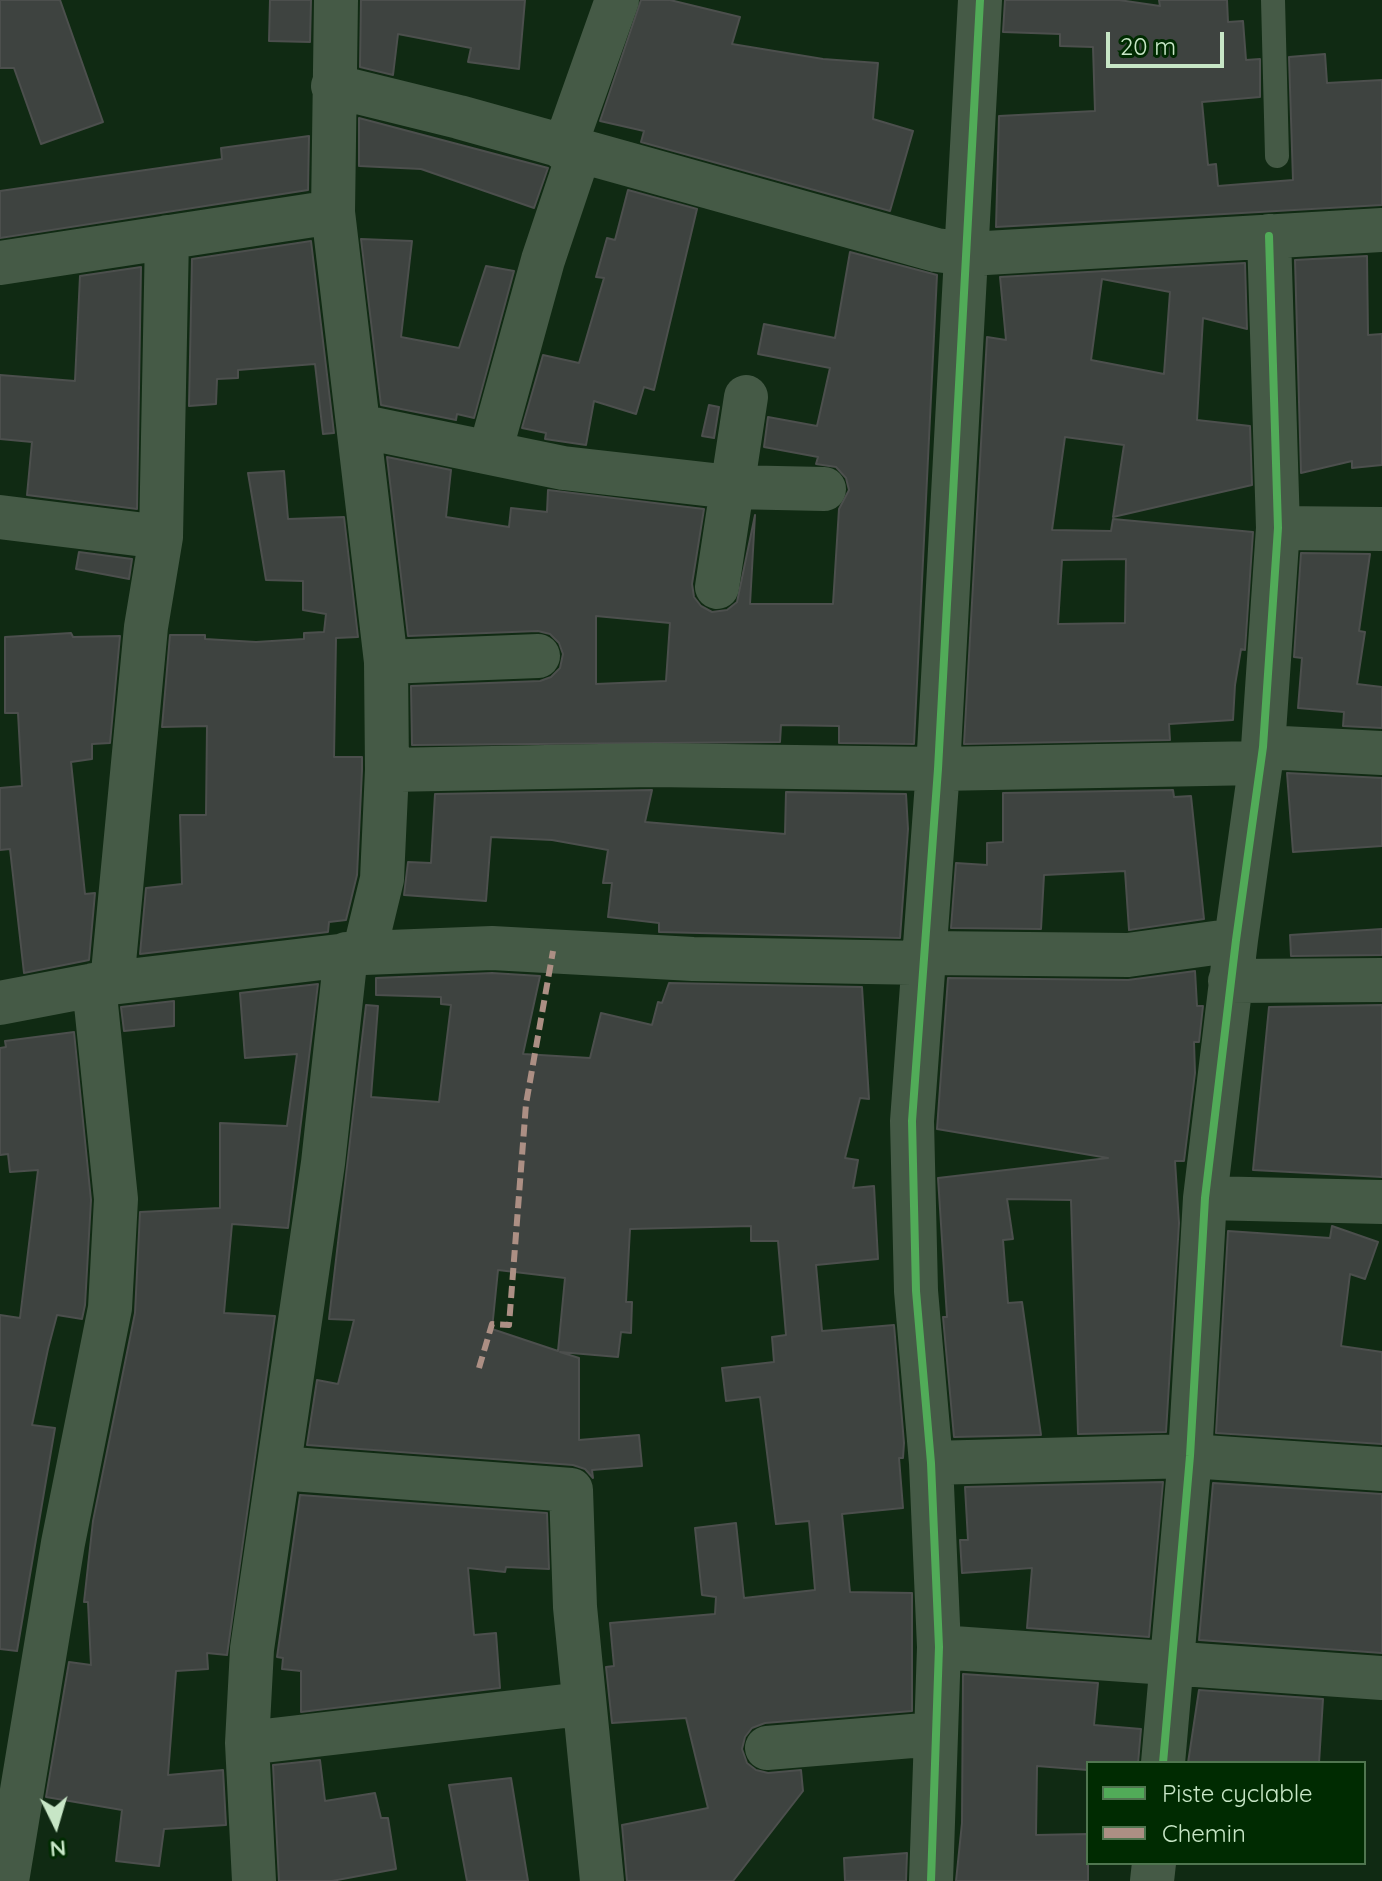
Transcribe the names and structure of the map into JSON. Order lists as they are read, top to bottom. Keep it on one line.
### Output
{"legend":["Piste cyclable","Chemin"],"scale_bar":"20 m","north":"bottom"}
